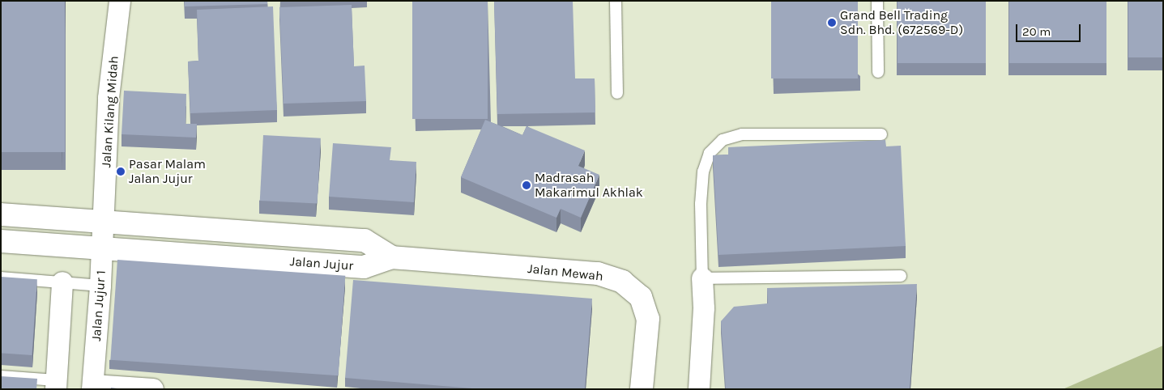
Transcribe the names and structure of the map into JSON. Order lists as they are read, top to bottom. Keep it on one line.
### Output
{"streets":{"street":["Jalan Kilang Midah","Jalan Jujur","Jalan Mewah","Jalan Jujur 1"]},"crossings":[["Jalan Kilang Midah","Jalan Jujur"],["Jalan Kilang Midah","Jalan Jujur 1"],["Jalan Jujur","Jalan Mewah"],["Jalan Jujur","Jalan Jujur 1"]],"places":["Grand Bell Trading Sdn. Bhd. (672569-D)","Pasar Malam Jalan Jujur","Madrasah Makarimul Akhlak"],"scale_bar":"20 m"}
